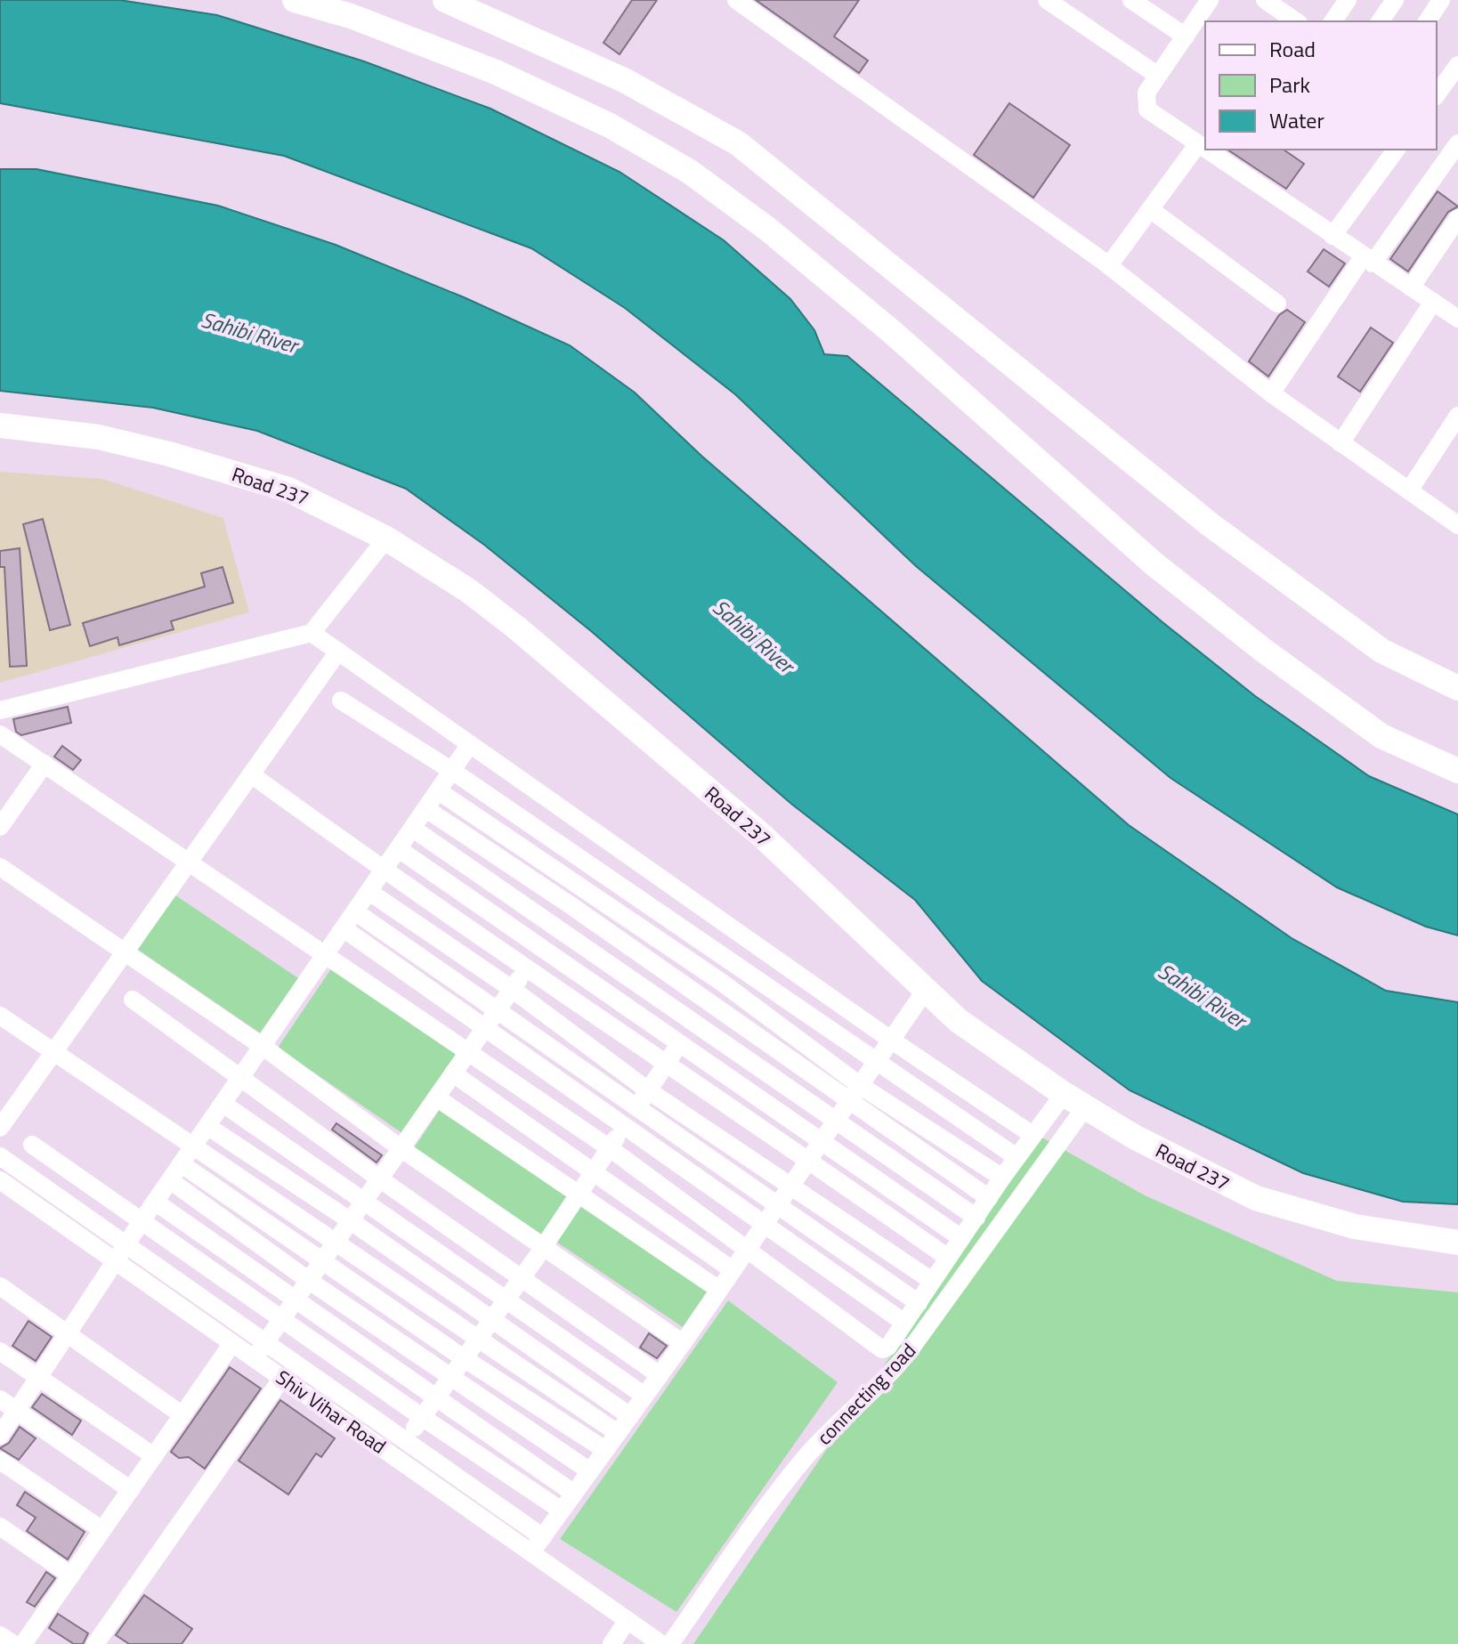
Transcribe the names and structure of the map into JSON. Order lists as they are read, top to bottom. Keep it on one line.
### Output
{"streets":{"street":["Road 237","connecting road","Shiv Vihar Road"]},"crossings":[["Road 237","connecting road"]],"water":["Sahibi River"],"legend":["Road","Park","Water"]}
